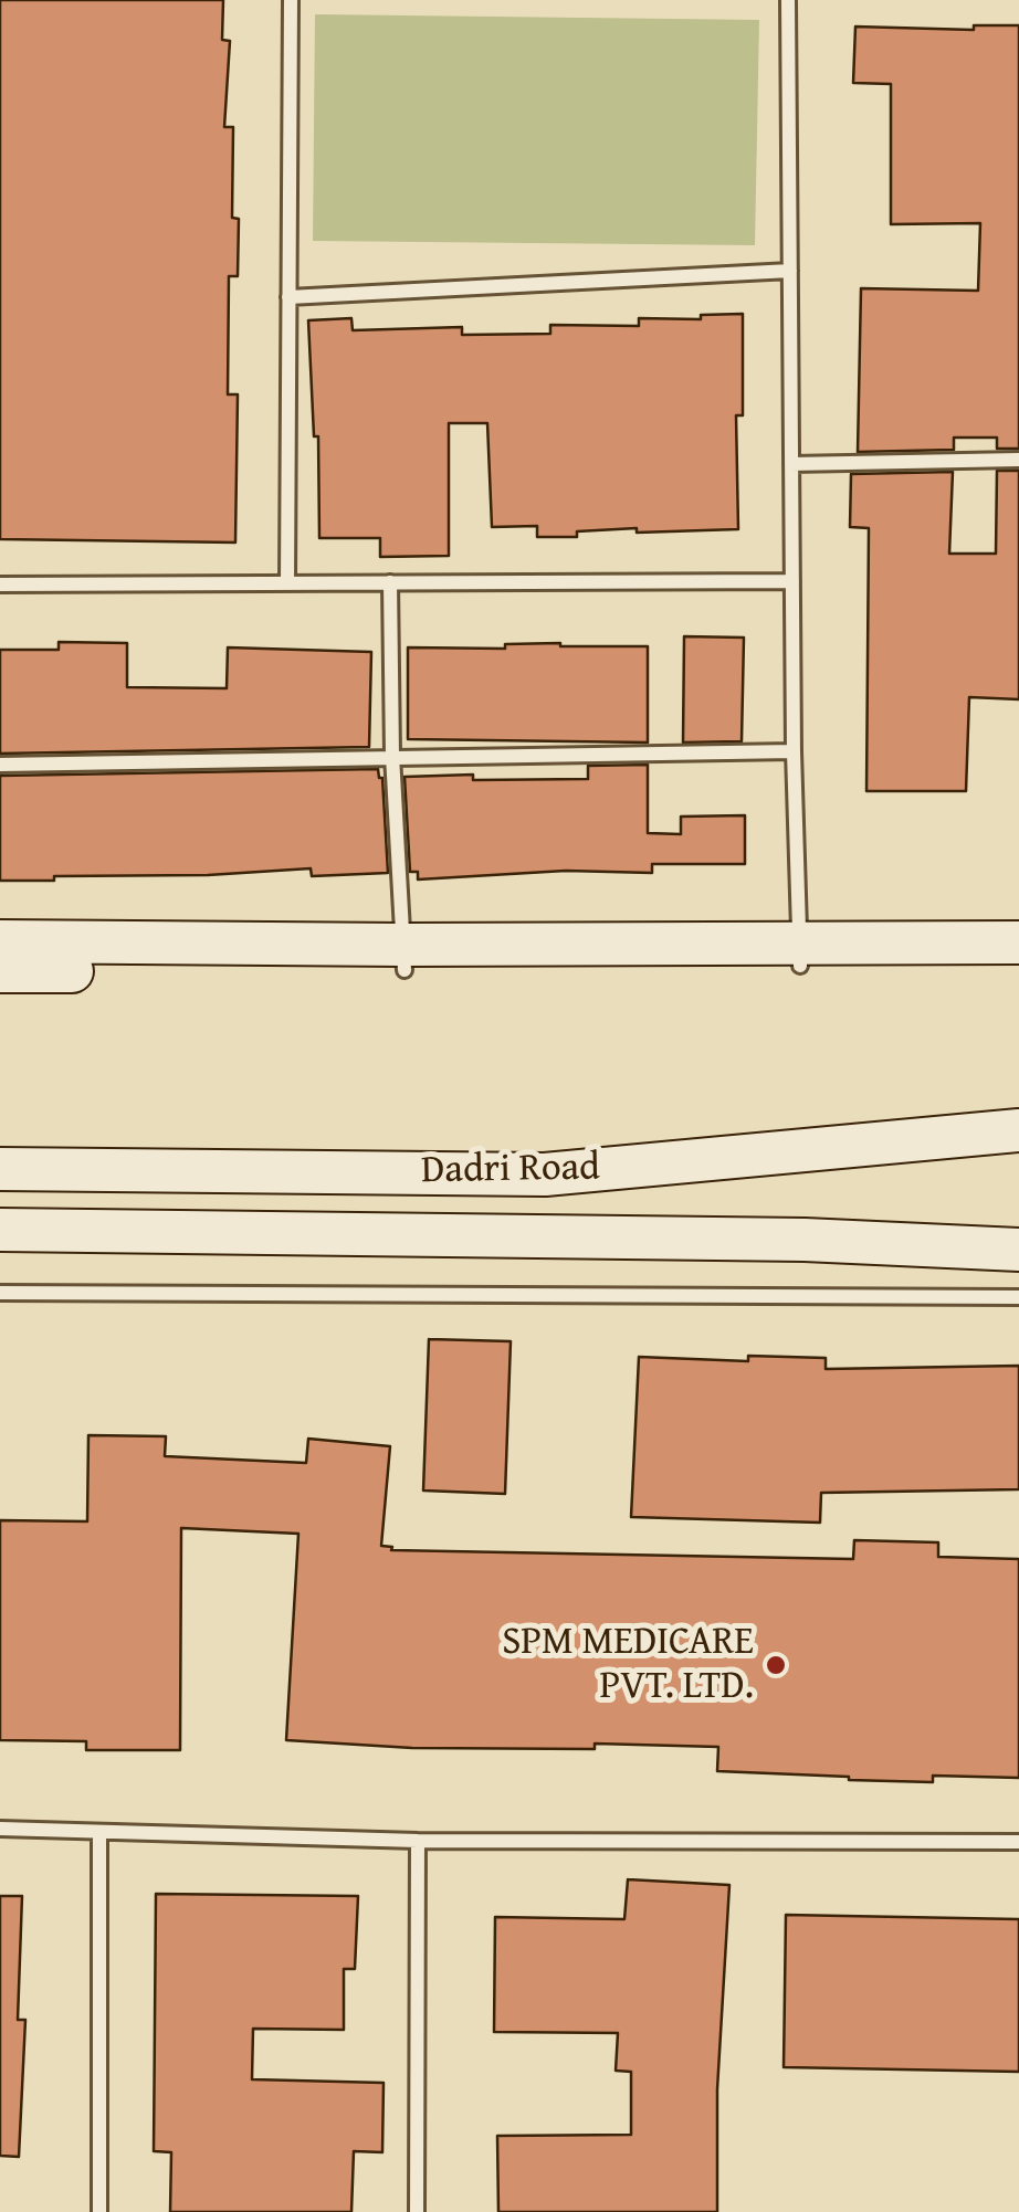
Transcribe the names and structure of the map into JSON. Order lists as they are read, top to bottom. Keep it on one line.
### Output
{"streets":{"main road":["Dadri Road"]},"places":["SPM MEDICARE PVT. LTD."]}
